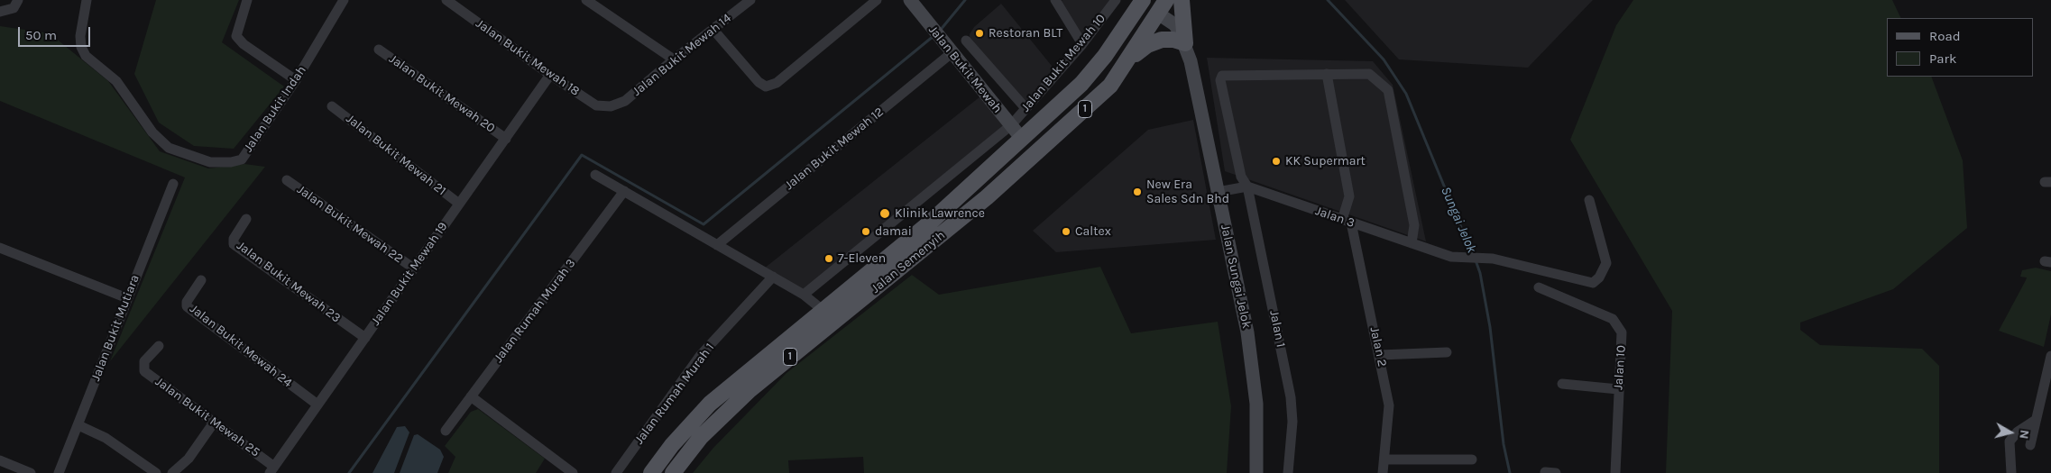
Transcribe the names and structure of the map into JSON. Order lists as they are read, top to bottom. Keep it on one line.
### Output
{"streets":{"main road":["1","Jalan Semenyih"],"street":["Jalan Bukit Mewah 14","Jalan Bukit Mewah 18","Jalan Bukit Mewah 10","Jalan Bukit Mewah","Jalan Bukit Mewah 20","Jalan Bukit Indah","Jalan Bukit Mewah 12","Jalan Bukit Mewah 21","Jalan 3","Jalan Bukit Mewah 22","Jalan Bukit Mewah 19","Jalan Sungai Jelok","Jalan Bukit Mewah 23","Jalan Rumah Murah 3","Jalan Bukit Mutiara","Jalan 1","Jalan Bukit Mewah 24","Jalan 2","Jalan 10","Jalan Rumah Murah 1","Jalan Bukit Mewah 25"]},"crossings":[["Jalan Bukit Mewah 14","Jalan Bukit Mewah 18"],["Jalan Bukit Mewah 18","Jalan Bukit Mewah 19"],["Jalan Bukit Mewah 10","Jalan Bukit Mewah"],["Jalan Bukit Mewah","Jalan Bukit Mewah 12"],["Jalan Bukit Mewah","Jalan Semenyih"],["Jalan Bukit Mewah 20","Jalan Bukit Mewah 19"],["Jalan Bukit Mewah 21","Jalan Bukit Mewah 19"],["Jalan 3","Jalan Sungai Jelok"],["Jalan 3","Jalan 1"],["Jalan 3","Jalan 2"],["Jalan Bukit Mewah 22","Jalan Bukit Mewah 19"],["Jalan Semenyih","Jalan Sungai Jelok"],["Jalan Bukit Mewah 19","Jalan Bukit Mewah 23"],["Jalan Bukit Mewah 19","Jalan Bukit Mewah 24"],["Jalan Bukit Mewah 19","Jalan Bukit Mewah 25"]],"water":["Sungai Jelok"],"places":["Restoran BLT","KK Supermart","New Era Sales Sdn Bhd","Klinik Lawrence","damai","Caltex","7-Eleven"],"legend":["Road","Park"],"scale_bar":"50 m","north":"right"}
